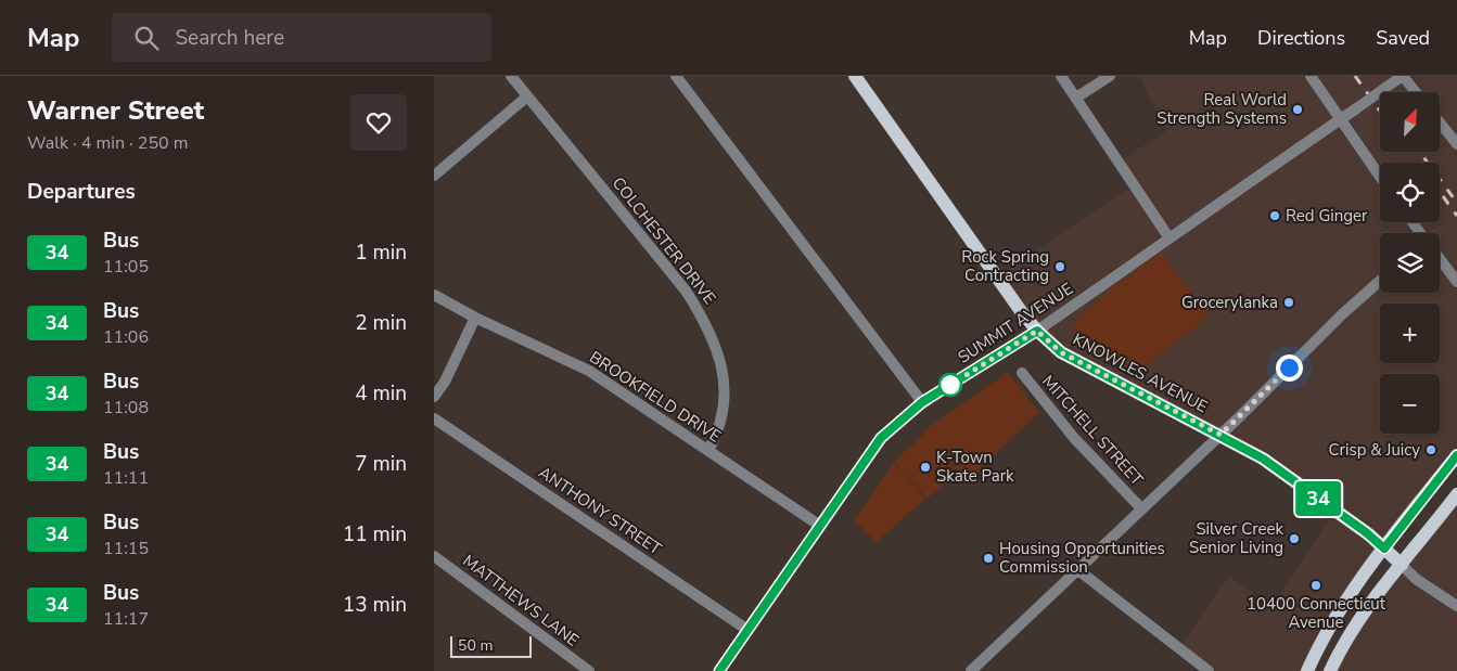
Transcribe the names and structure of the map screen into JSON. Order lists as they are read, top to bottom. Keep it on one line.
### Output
{"streets":{"main road":["KNOWLES AVENUE"],"street":["COLCHESTER DRIVE","SUMMIT AVENUE","BROOKFIELD DRIVE","MITCHELL STREET","ANTHONY STREET","MATTHEWS LANE"]},"crossings":[["COLCHESTER DRIVE","BROOKFIELD DRIVE"],["SUMMIT AVENUE","KNOWLES AVENUE"],["SUMMIT AVENUE","BROOKFIELD DRIVE"],["SUMMIT AVENUE","ANTHONY STREET"]],"places":["Real World Strength Systems","Red Ginger","Rock Spring Contracting","Grocerylanka","Crisp & Juicy","K-Town Skate Park","Silver Creek Senior Living","Housing Opportunities Commission","10400 Connecticut Avenue"],"lines":["bus line 34"],"scale_bar":"50 m","north":"top right","page":{"header":"Map","search":"Search here","nav":["Map","Directions","Saved"],"heading":[["Warner Street","Walk · 4 min · 250 m"],"Departures"],"on_map":"34","map_buttons":["+","−"],"list":[{"mark":"34","name":"Bus","note":"11:05","value":"1 min"},{"mark":"34","name":"Bus","note":"11:06","value":"2 min"},{"mark":"34","name":"Bus","note":"11:08","value":"4 min"},{"mark":"34","name":"Bus","note":"11:11","value":"7 min"},{"mark":"34","name":"Bus","note":"11:15","value":"11 min"},{"mark":"34","name":"Bus","note":"11:17","value":"13 min"}],"scale":"50 m"}}
